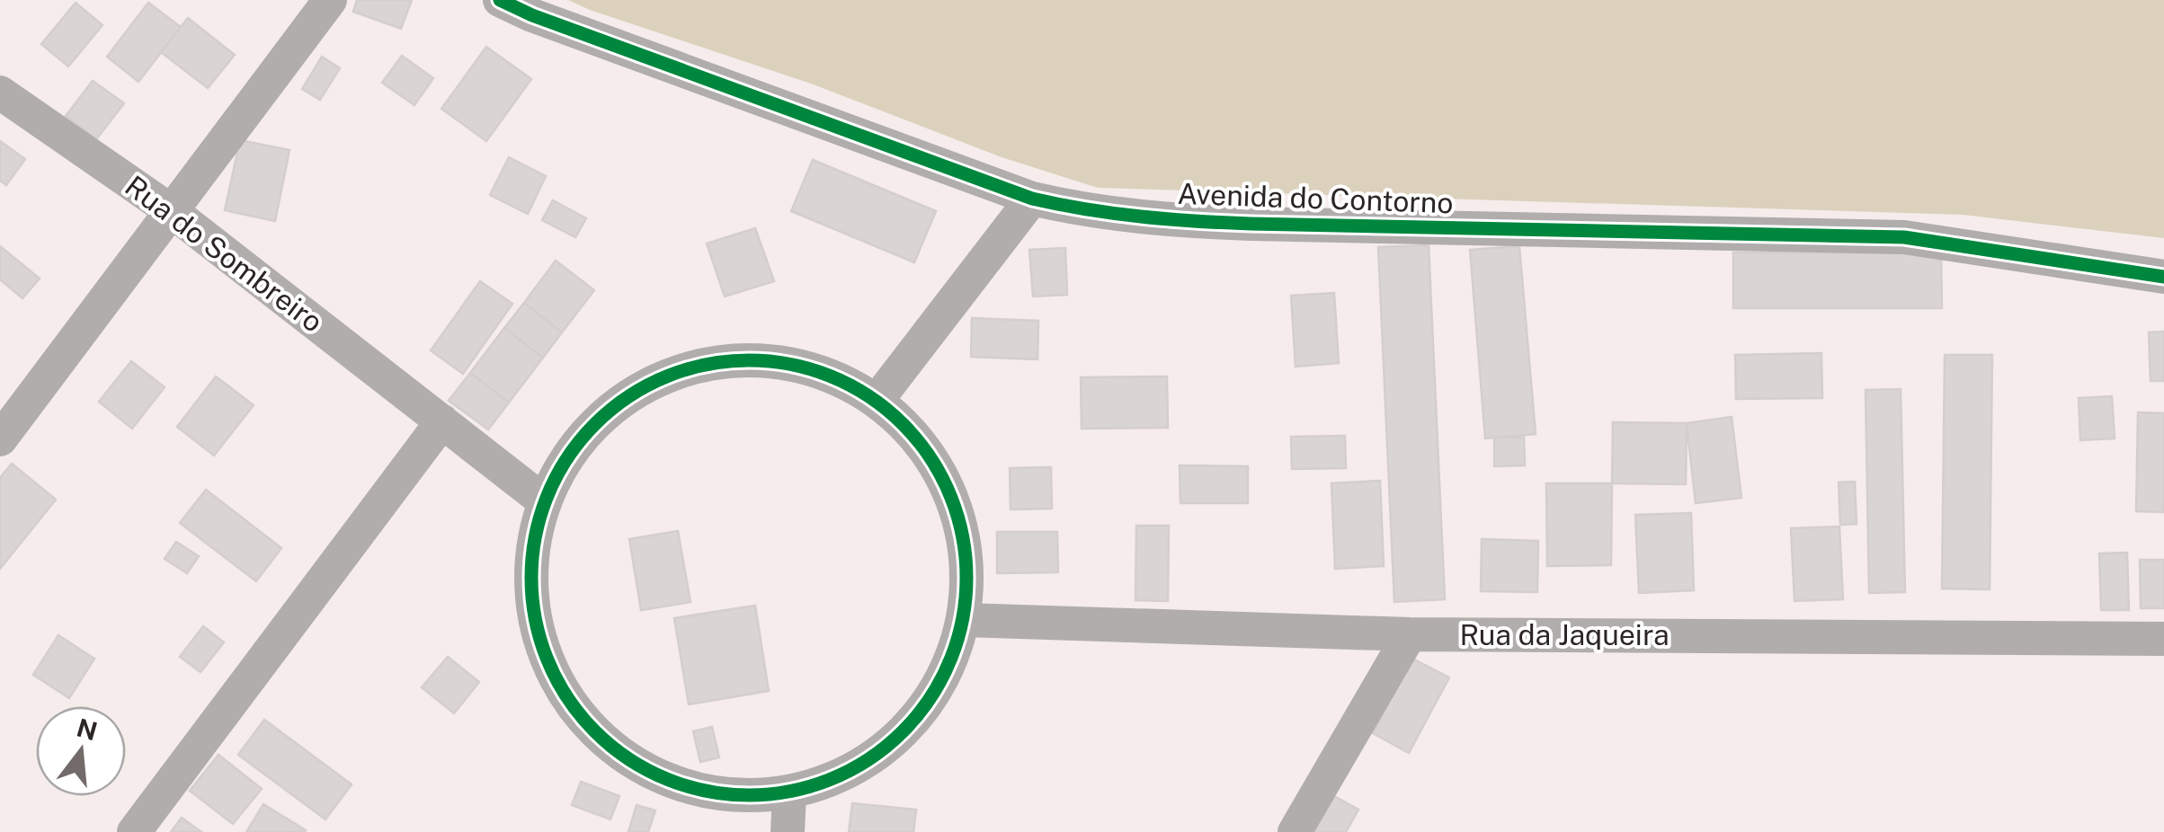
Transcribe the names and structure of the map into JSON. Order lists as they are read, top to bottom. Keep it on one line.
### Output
{"streets":{"street":["Avenida do Contorno","Rua do Sombreiro","Rua da Jaqueira"]},"north":"top"}
